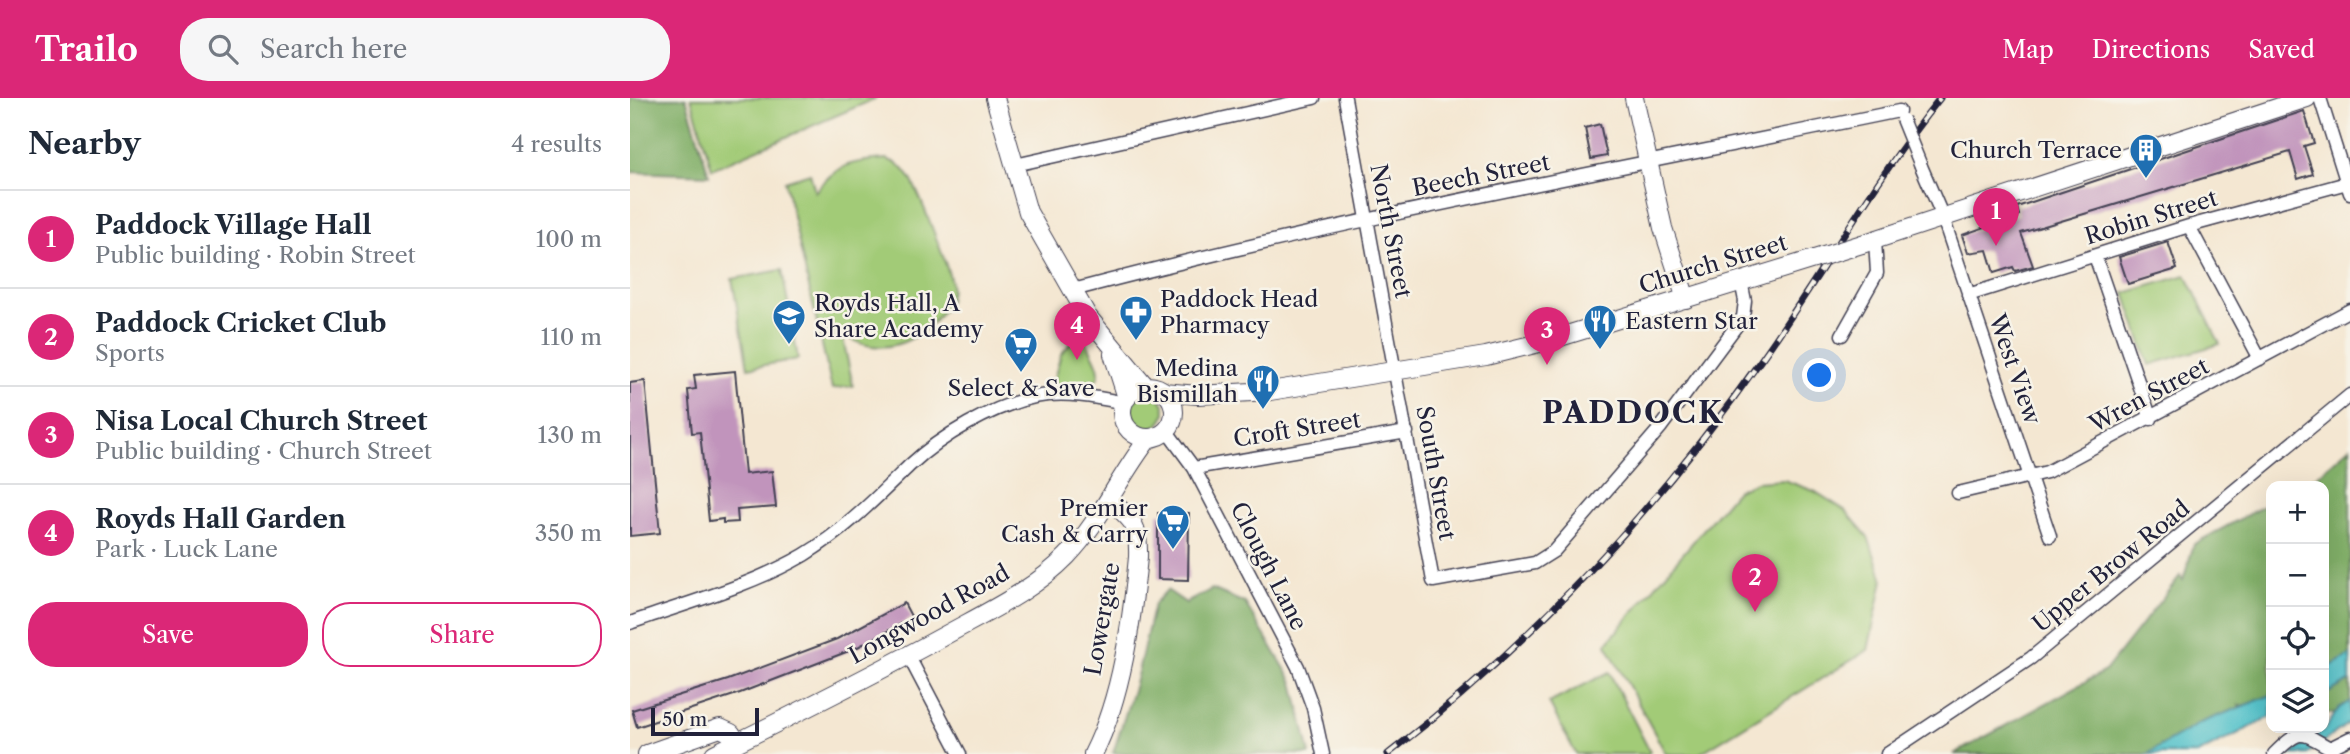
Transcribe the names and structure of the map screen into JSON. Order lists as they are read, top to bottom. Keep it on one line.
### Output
{"streets":{"street":["Beech Street","Robin Street","North Street","Church Street","West View","Wren Street","Croft Street","South Street","Clough Lane","Upper Brow Road","Longwood Road","Lowergate"]},"crossings":[["Beech Street","North Street"],["Beech Street","West View"],["Robin Street","West View"],["North Street","Church Street"],["North Street","South Street"],["Church Street","West View"],["Church Street","South Street"],["Church Street","Clough Lane"],["Church Street","Longwood Road"],["West View","Wren Street"],["Croft Street","South Street"],["Croft Street","Clough Lane"],["Clough Lane","Longwood Road"],["Longwood Road","Lowergate"]],"districts":["PADDOCK"],"places":{"building":["Church Terrace"],"pharmacy":["Paddock Head Pharmacy"],"school or university":["Royds Hall, A Share Academy"],"restaurant":["Eastern Star","Medina Bismillah"],"supermarket":["Select & Save","Premier Cash & Carry"]},"scale_bar":"50 m","page":{"header":"Trailo","search":"Search here","nav":["Map","Directions","Saved"],"heading":["Nearby","4 results"],"pins":["1","4","3","2"],"list":[{"mark":"1","name":"Paddock Village Hall","note":"Public building · Robin Street","value":"100 m"},{"mark":"2","name":"Paddock Cricket Club","note":"Sports","value":"110 m"},{"mark":"3","name":"Nisa Local Church Street","note":"Public building · Church Street","value":"130 m"},{"mark":"4","name":"Royds Hall Garden","note":"Park · Luck Lane","value":"350 m"}],"map_buttons":["+","−"],"buttons":["Save","Share"],"scale":"50 m"}}
